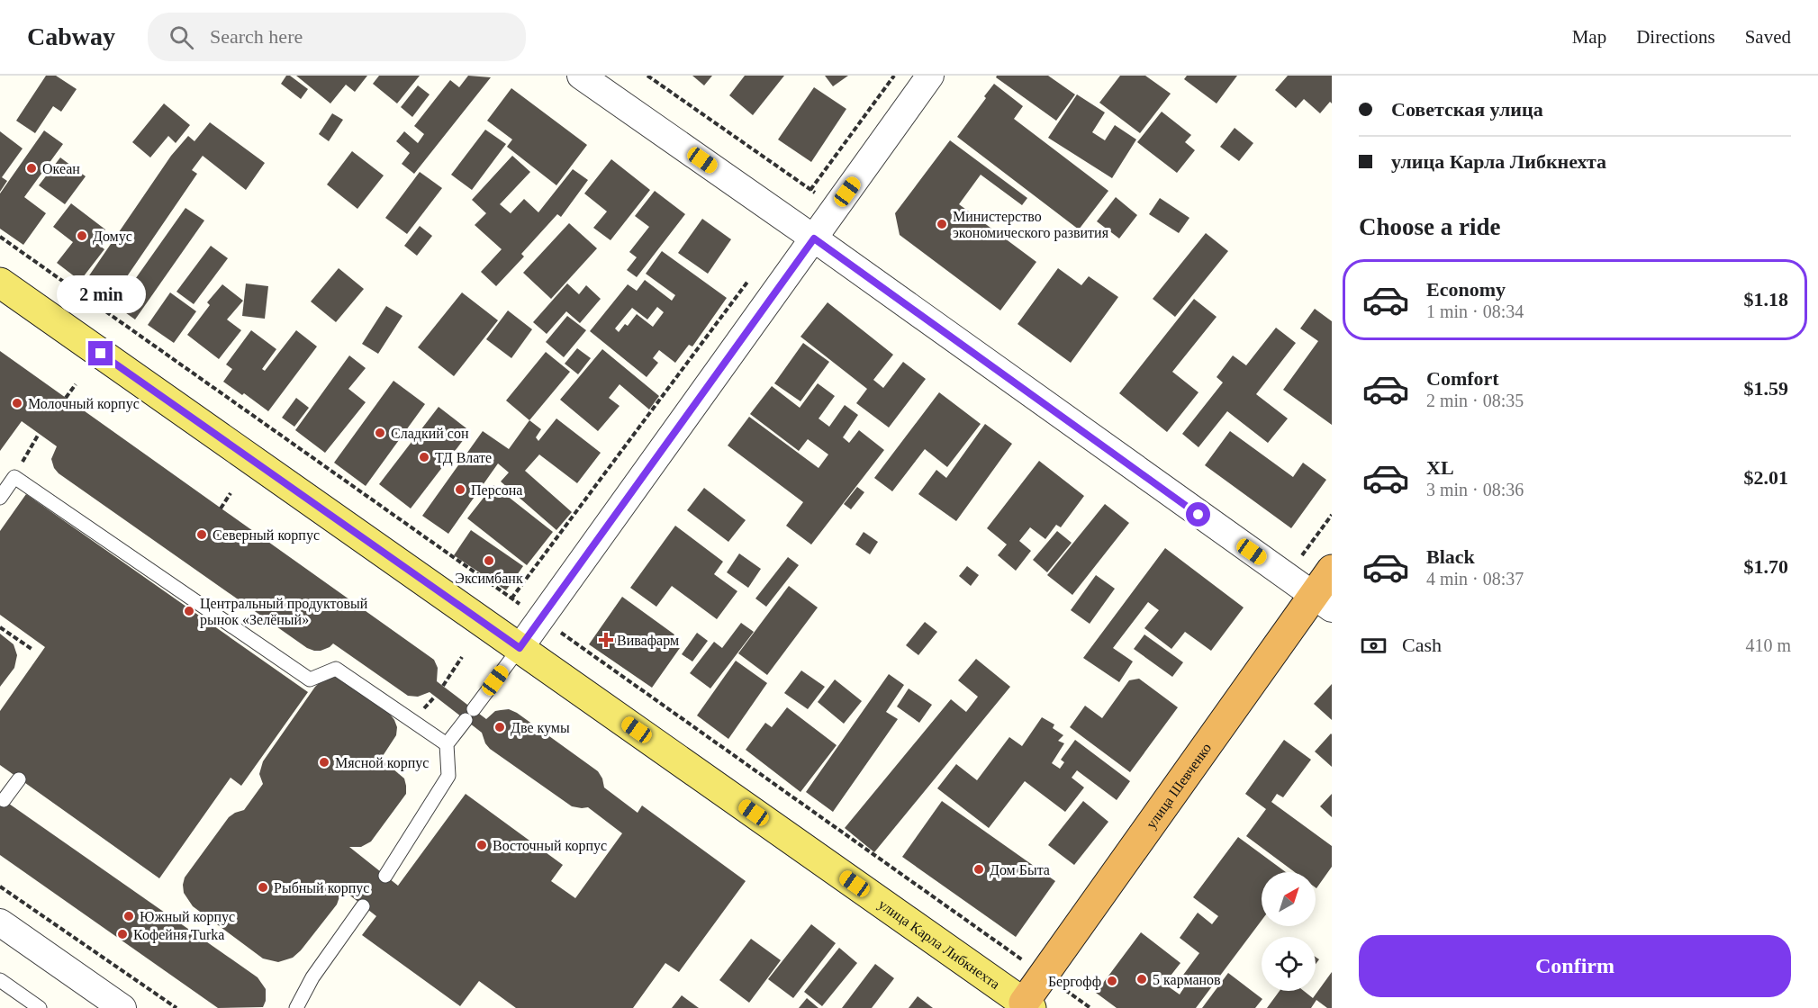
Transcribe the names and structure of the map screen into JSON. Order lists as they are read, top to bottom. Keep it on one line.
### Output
{"streets":{"highway":["улица Шевченко"],"main road":["улица Карла Либкнехта"]},"crossings":[["улица Шевченко","улица Карла Либкнехта"]],"places":{"other":["Океан","Министерство экономического развития","Домус","Молочный корпус","Сладкий сон","ТД Влате","Персона","Северный корпус","Эксимбанк","Центральный продуктовый рынок «Зелёный»","Две кумы","Мясной корпус","Восточный корпус","Дом Быта","Рыбный корпус","Южный корпус","Кофейня Turka","5 карманов","Бергофф"],"health":["Вивафарм"]},"north":"top right","page":{"header":"Cabway","search":"Search here","nav":["Map","Directions","Saved"],"banner":["Советская улица","улица Карла Либкнехта"],"heading":"Choose a ride","list":[{"name":"Economy","note":"1 min · 08:34","value":"$1.18"},{"name":"Comfort","note":"2 min · 08:35","value":"$1.59"},{"name":"XL","note":"3 min · 08:36","value":"$2.01"},{"name":"Black","note":"4 min · 08:37","value":"$1.70"}],"bubble":"2 min","pay":["Cash","410 m"],"buttons":"Confirm"}}
